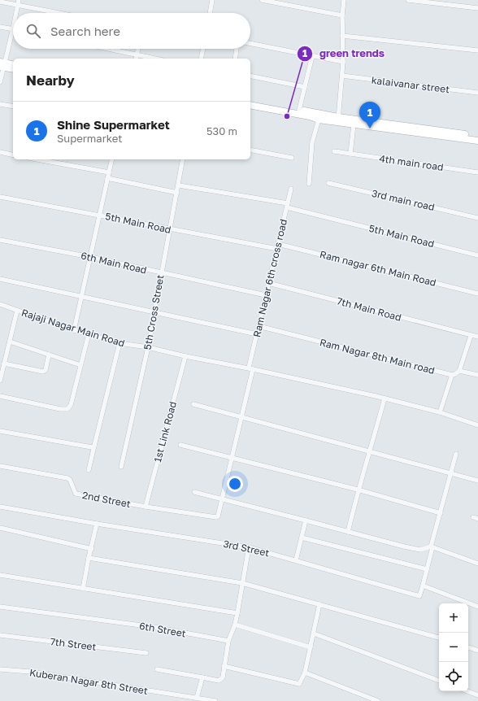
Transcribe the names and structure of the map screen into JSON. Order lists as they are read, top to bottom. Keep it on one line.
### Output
{"streets":{"street":["kalaivanar street","4th main road","3rd main road","5th Main Road","6th Main Road","Ram nagar 6th Main Road","Ram Nagar 6th cross road","7th Main Road","5th Cross Street","Rajaji Nagar Main Road","Ram Nagar 8th Main road","1st Link Road","2nd Street","3rd Street","6th Street","7th Street","Kuberan Nagar 8th Street"]},"crossings":[["5th Main Road","Ram nagar 6th Main Road"],["5th Main Road","Ram Nagar 6th cross road"],["5th Main Road","5th Cross Street"],["6th Main Road","Ram Nagar 6th cross road"],["6th Main Road","5th Cross Street"],["Ram nagar 6th Main Road","Ram Nagar 6th cross road"],["Ram Nagar 6th cross road","7th Main Road"],["Ram Nagar 6th cross road","Rajaji Nagar Main Road"],["Ram Nagar 6th cross road","Ram Nagar 8th Main road"],["Ram Nagar 6th cross road","1st Link Road"],["Ram Nagar 6th cross road","2nd Street"],["5th Cross Street","Rajaji Nagar Main Road"],["Rajaji Nagar Main Road","1st Link Road"],["1st Link Road","2nd Street"]],"places":["green trends"],"page":{"search":"Search here","heading":"Nearby","list":[{"mark":"1","name":"Shine Supermarket","note":"Supermarket","value":"530 m"}],"pins":"1","map_buttons":["+","−"]}}
